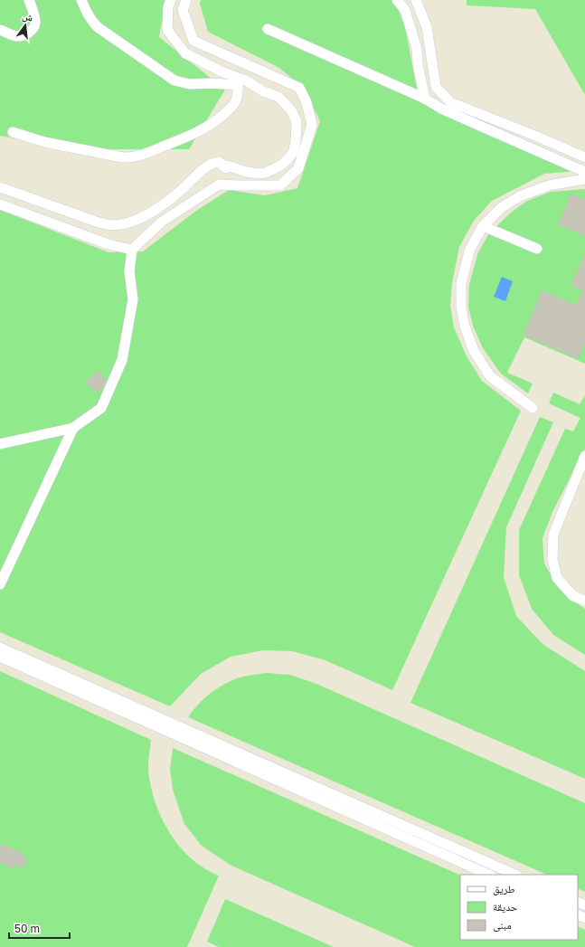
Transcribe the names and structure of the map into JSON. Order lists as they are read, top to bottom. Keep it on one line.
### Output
{"legend":["طريق","حديقة","مبنى"],"scale_bar":"50 m","north":"top"}
